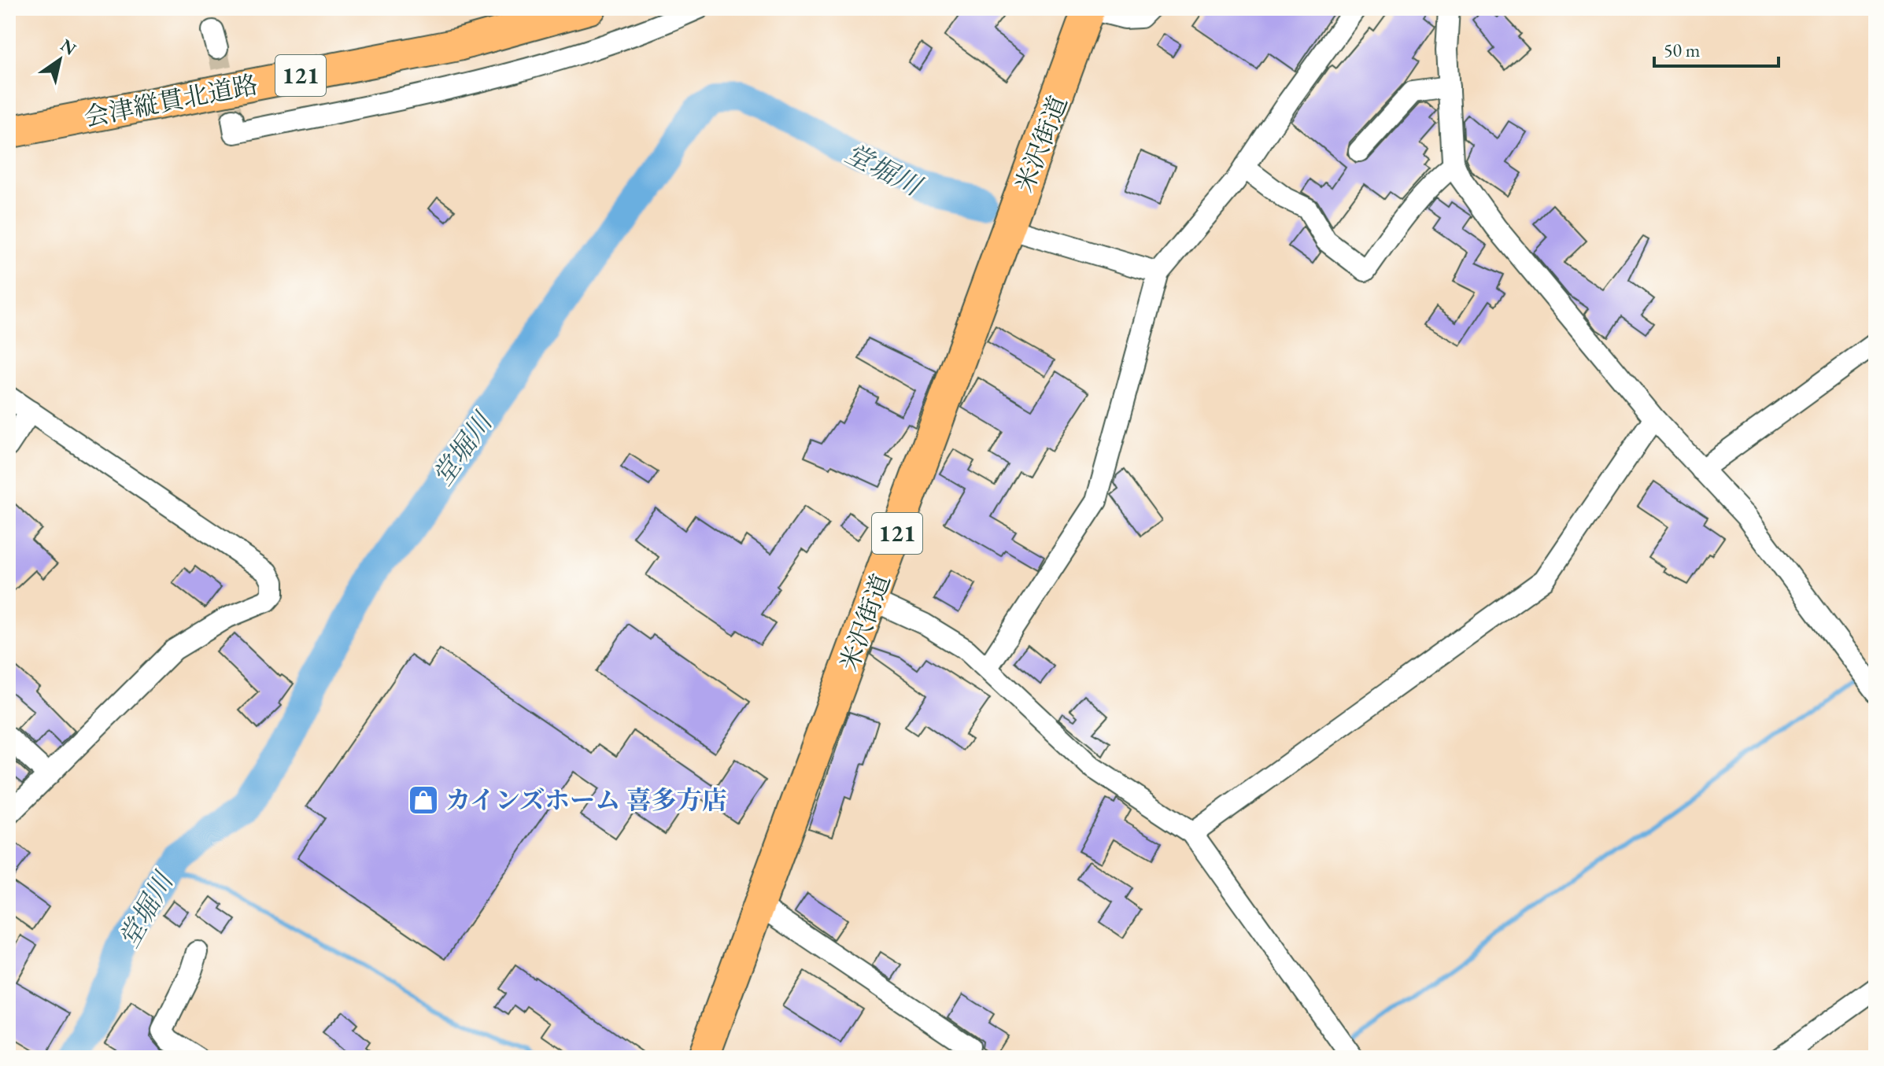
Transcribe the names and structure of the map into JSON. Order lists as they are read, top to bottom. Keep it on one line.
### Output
{"streets":{"highway":["121","会津縦貫北道路","米沢街道"]},"water":["堂堀川"],"places":{"shop":["カインズホーム 喜多方店"]},"scale_bar":"50 m","north":"top right"}
